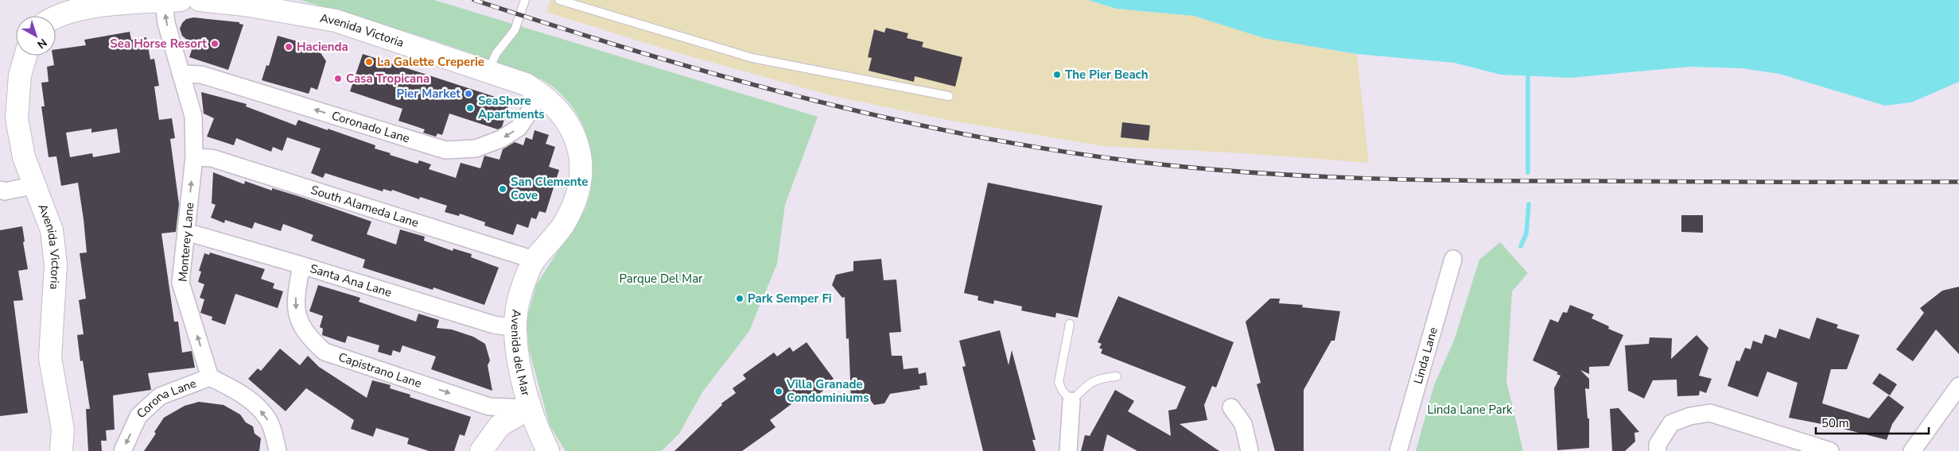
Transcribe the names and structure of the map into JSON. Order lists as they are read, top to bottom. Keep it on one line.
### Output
{"streets":{"main road":["Avenida Victoria","Avenida del Mar"],"street":["Coronado Lane","South Alameda Lane","Monterey Lane","Santa Ana Lane","Linda Lane","Capistrano Lane","Corona Lane"]},"crossings":[["Avenida Victoria","Coronado Lane"],["Avenida Victoria","Avenida del Mar"],["Coronado Lane","Monterey Lane"],["Coronado Lane","Avenida del Mar"],["South Alameda Lane","Monterey Lane"],["South Alameda Lane","Avenida del Mar"],["Monterey Lane","Santa Ana Lane"],["Monterey Lane","Corona Lane"],["Santa Ana Lane","Avenida del Mar"],["Santa Ana Lane","Capistrano Lane"],["Avenida del Mar","Capistrano Lane"]],"one_way":["Coronado Lane","Monterey Lane","Corona Lane"],"parks":["Parque Del Mar","Linda Lane Park"],"places":["Sea Horse Resort","Hacienda","La Galette Creperie","The Pier Beach","Casa Tropicana","Pier Market","SeaShore Apartments","San Clemente Cove","Park Semper Fi","Villa Granade Condominiums"],"scale_bar":"50 m","north":"bottom right"}
